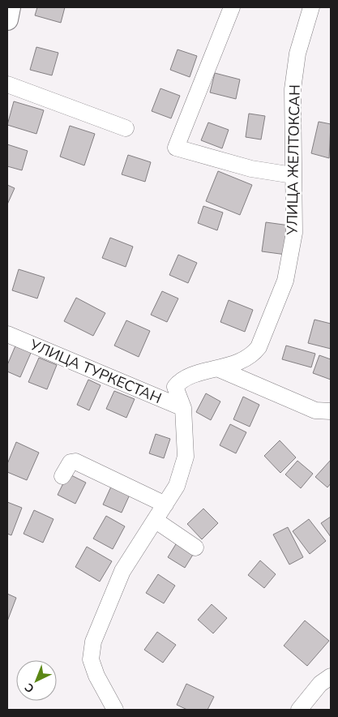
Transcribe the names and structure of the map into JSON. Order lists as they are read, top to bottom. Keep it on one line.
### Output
{"streets":{"street":["УЛИЦА ЖЕЛТОКСАН","УЛИЦА ТУРКЕСТАН"]},"crossings":[["УЛИЦА ЖЕЛТОКСАН","УЛИЦА ТУРКЕСТАН"]],"north":"bottom left"}
